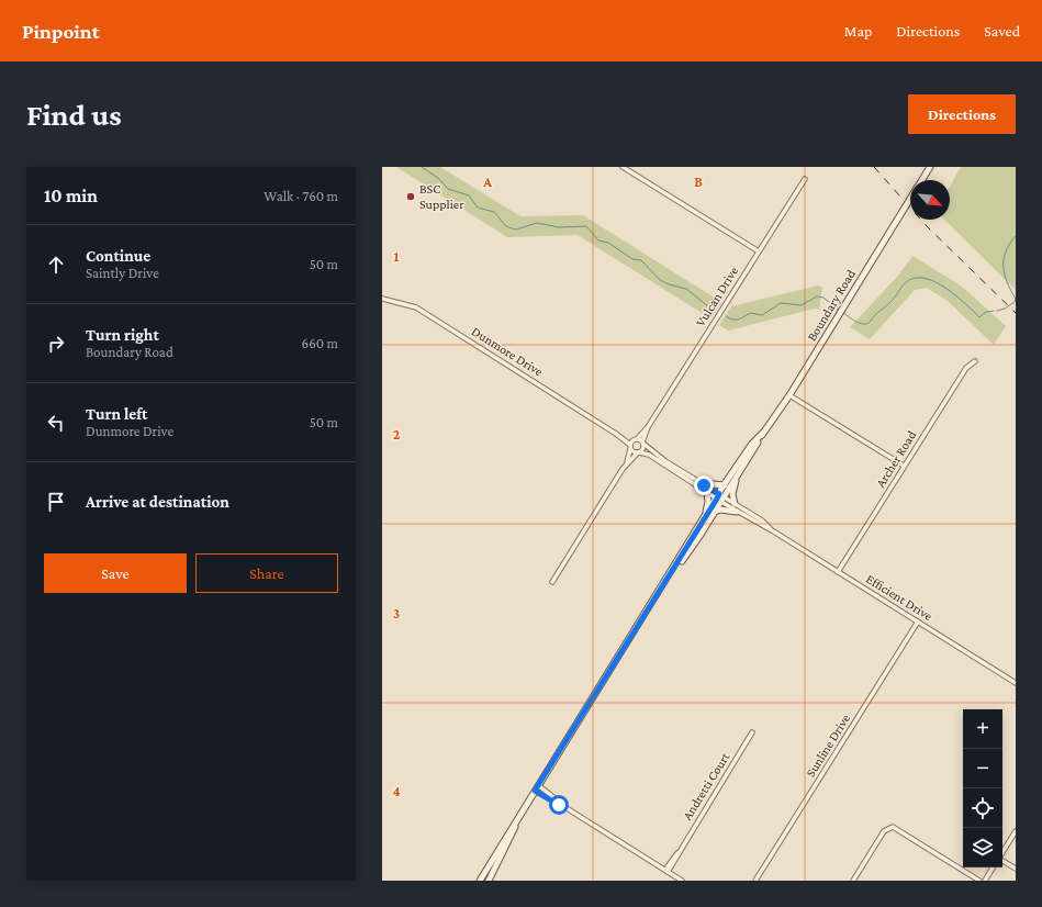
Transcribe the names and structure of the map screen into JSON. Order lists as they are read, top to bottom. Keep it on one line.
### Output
{"streets":{"main road":["Boundary Road"],"street":["Vulcan Drive","Dunmore Drive","Archer Road","Efficient Drive","Sunline Drive","Andretti Court"]},"crossings":[["Vulcan Drive","Dunmore Drive"],["Boundary Road","Efficient Drive"],["Archer Road","Efficient Drive"],["Efficient Drive","Sunline Drive"]],"places":["BSC Supplier"],"north":"bottom right","page":{"header":"Pinpoint","nav":["Map","Directions","Saved"],"buttons":["Directions",["Save","Share"]],"title":"Find us","heading":["10 min","Walk · 760 m"],"list":[["Continue","Saintly Drive","50 m"],["Turn right","Boundary Road","660 m"],["Turn left","Dunmore Drive","50 m"],"Arrive at destination"],"map_buttons":["+","−"]},"grid":{"columns":["A","B"],"rows":["1","2","3","4"]}}
